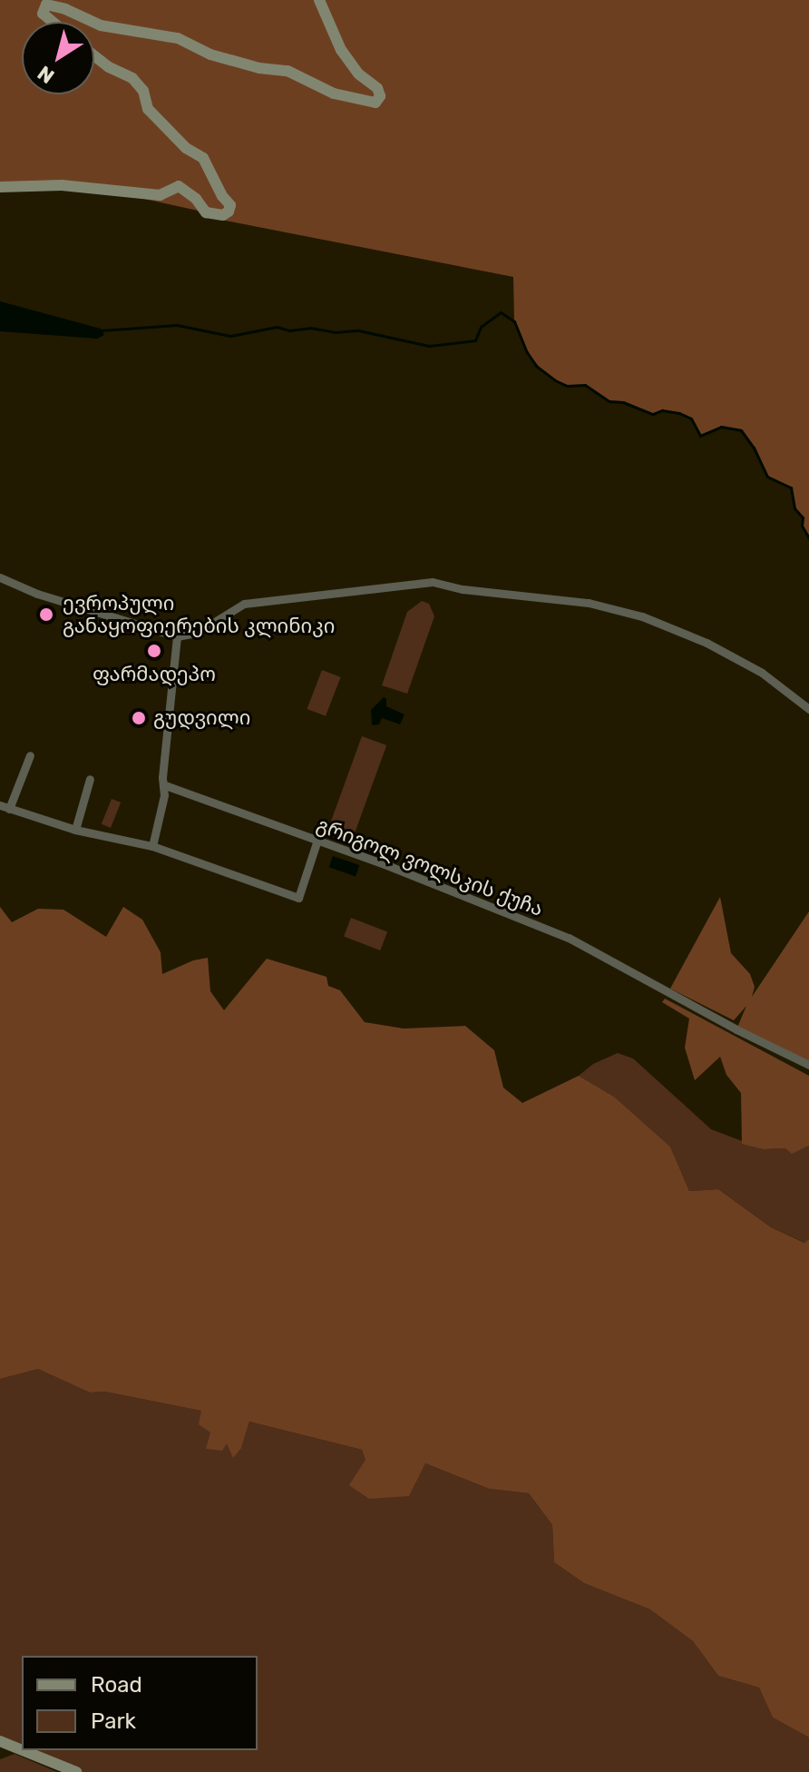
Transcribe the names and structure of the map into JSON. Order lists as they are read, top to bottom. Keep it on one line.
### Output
{"streets":{"street":["გრიგოლ ვოლსკის ქუჩა"]},"places":["ევროპული განაყოფიერების კლინიკი","ფარმადეპო","გუდვილი"],"legend":["Road","Park"],"north":"bottom left"}
